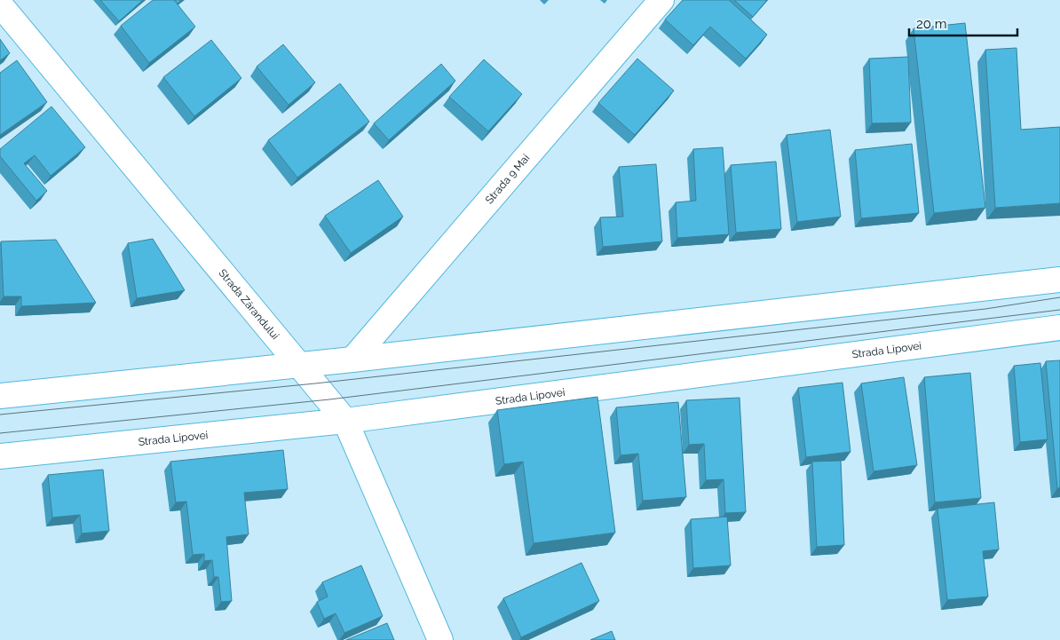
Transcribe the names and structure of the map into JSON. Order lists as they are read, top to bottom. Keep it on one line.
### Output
{"streets":{"street":["Strada 9 Mai","Strada Zărandului","Strada Lipovei"]},"crossings":[["Strada Zărandului","Strada Lipovei"]],"scale_bar":"20 m"}
